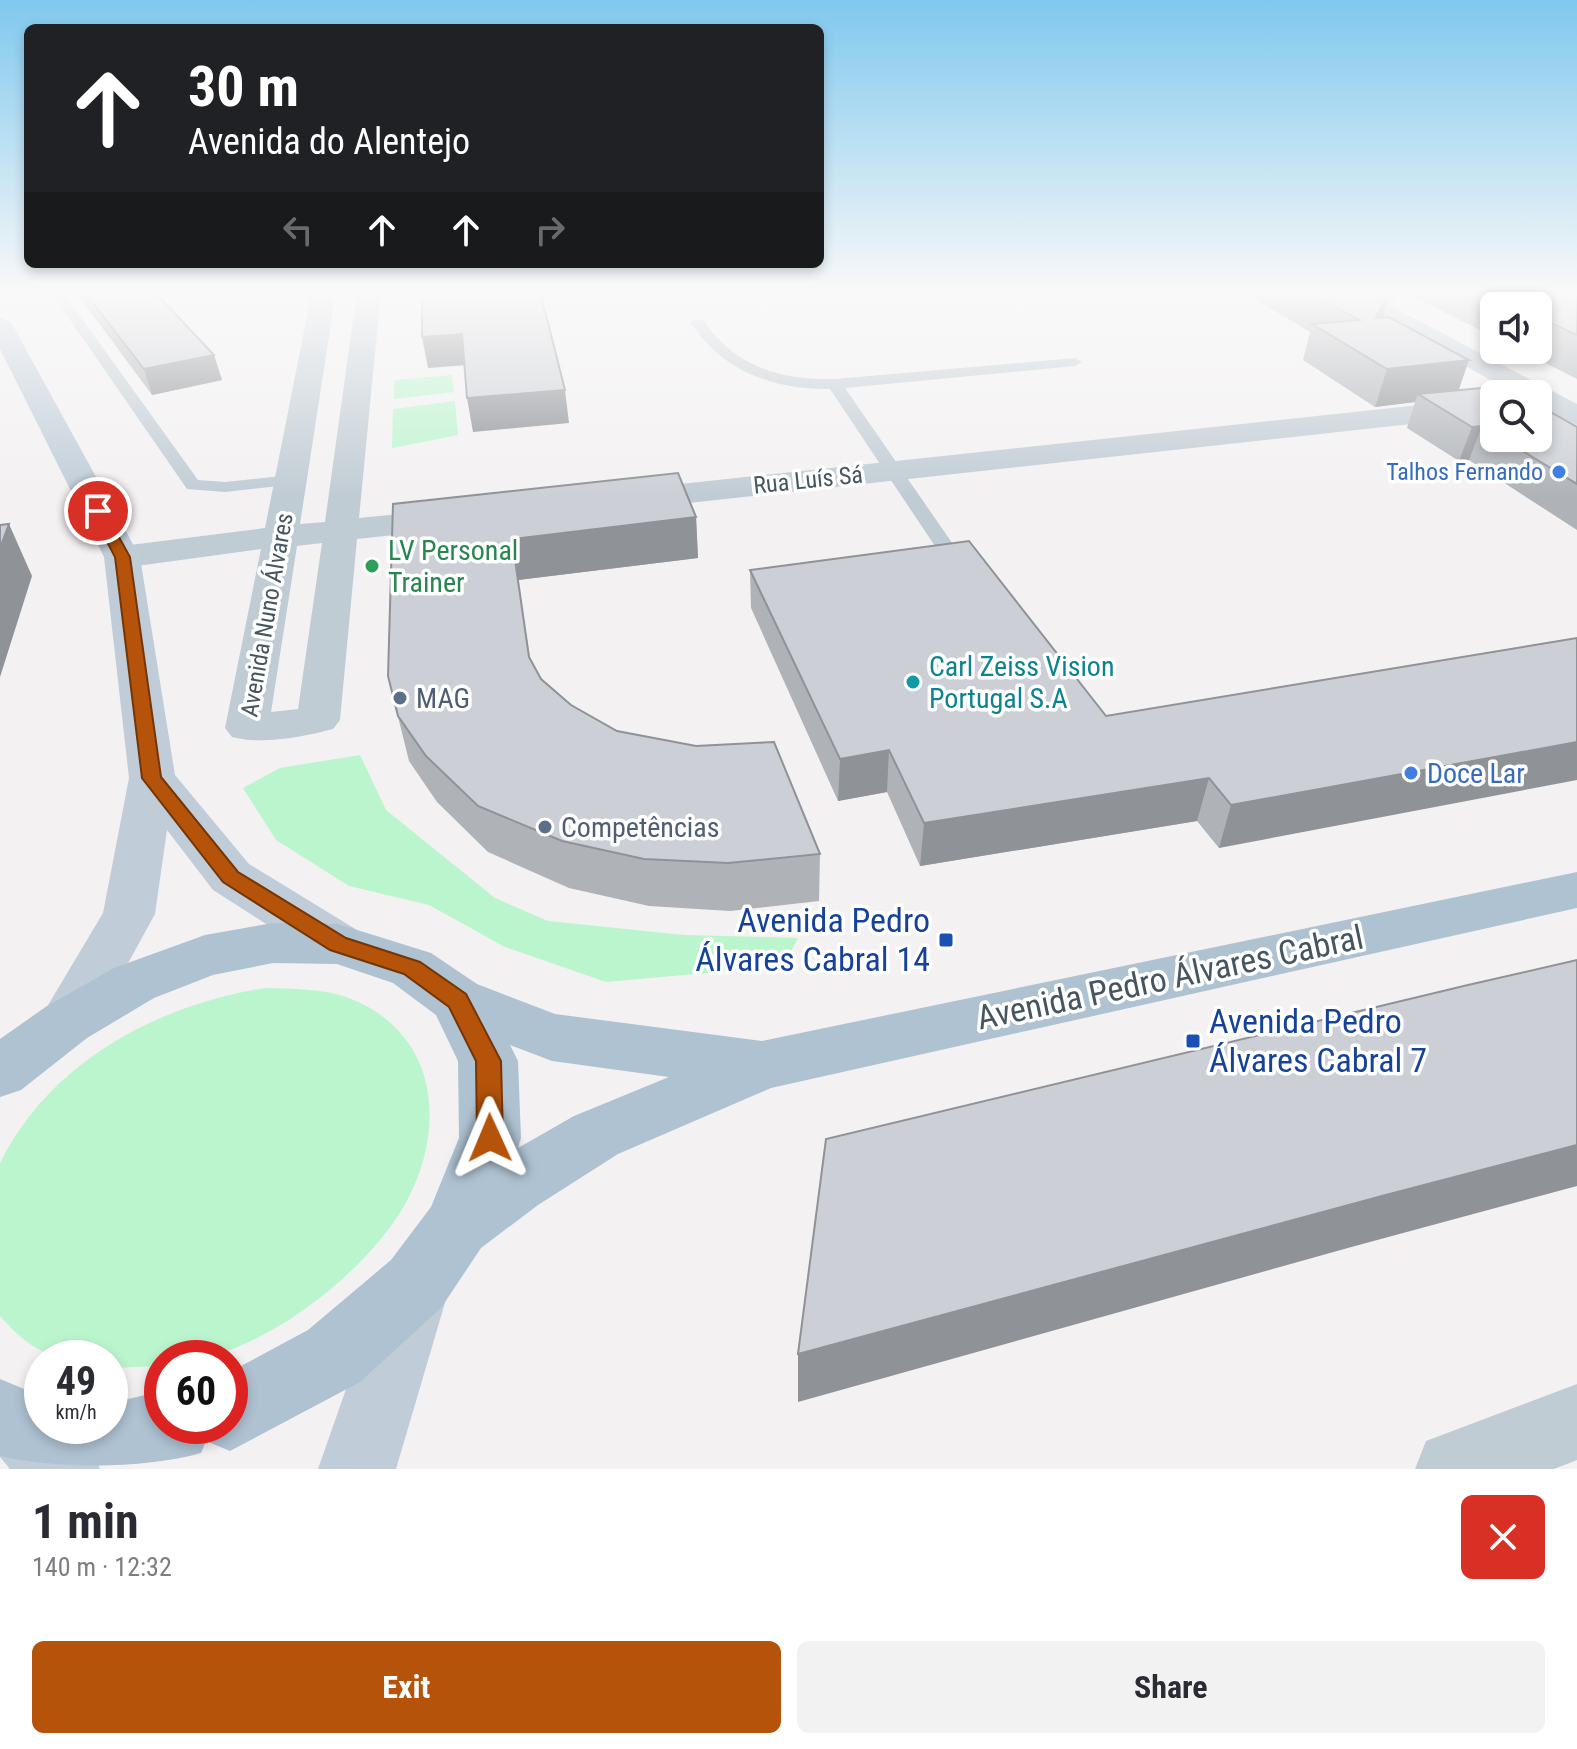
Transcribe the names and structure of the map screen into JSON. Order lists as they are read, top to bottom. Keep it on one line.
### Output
{"streets":{"main road":["Avenida Pedro Álvares Cabral"],"street":["Rua Luís Sá","Avenida Nuno Álvares"]},"places":{"other":["Talhos Fernando","LV Personal Trainer","Carl Zeiss Vision Portugal S.A","MAG","Doce Lar","Competências"],"transit":["Avenida Pedro Álvares Cabral 14","Avenida Pedro Álvares Cabral 7"]},"page":{"turn":["30 m","Avenida do Alentejo"],"speed":"49 km/h","limit":"60","heading":["1 min","140 m · 12:32"],"buttons":["Exit","Share"]}}
